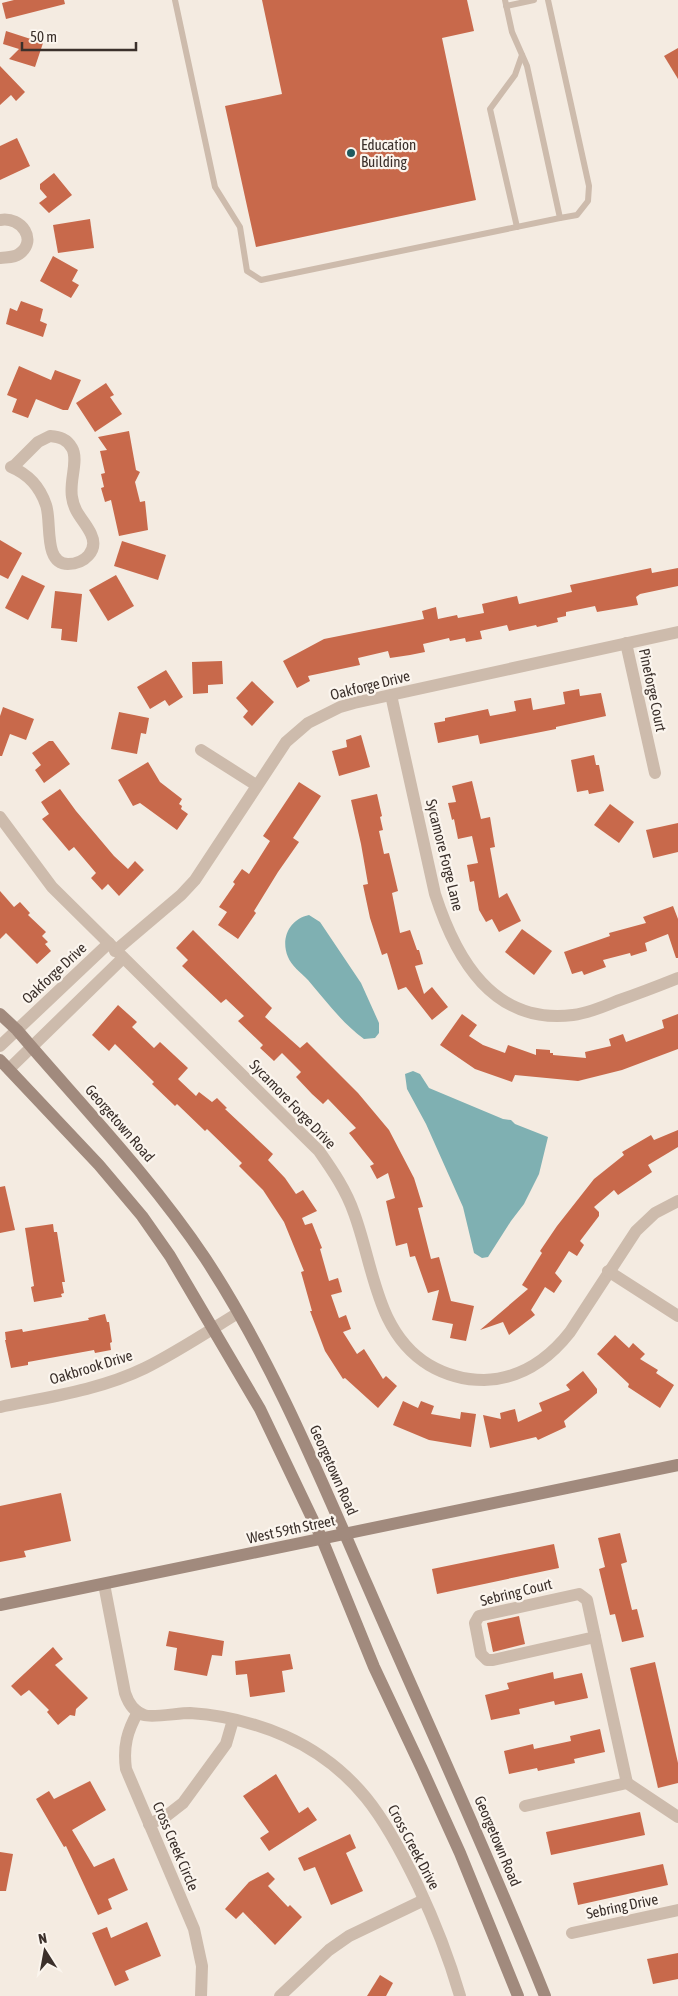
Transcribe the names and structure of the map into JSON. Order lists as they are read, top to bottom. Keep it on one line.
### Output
{"streets":{"main road":["Georgetown Road","West 59th Street"],"street":["Oakforge Drive","Pineforge Court","Sycamore Forge Lane","Sycamore Forge Drive","Oakbrook Drive","Sebring Court","Cross Creek Circle","Cross Creek Drive","Sebring Drive"]},"crossings":[["Oakforge Drive","Pineforge Court"],["Oakforge Drive","Sycamore Forge Lane"],["Oakforge Drive","Sycamore Forge Drive"],["Oakforge Drive","Georgetown Road"],["Georgetown Road","Oakbrook Drive"],["Georgetown Road","West 59th Street"],["Cross Creek Circle","Cross Creek Drive"]],"places":["Education Building"],"scale_bar":"50 m","north":"top"}
